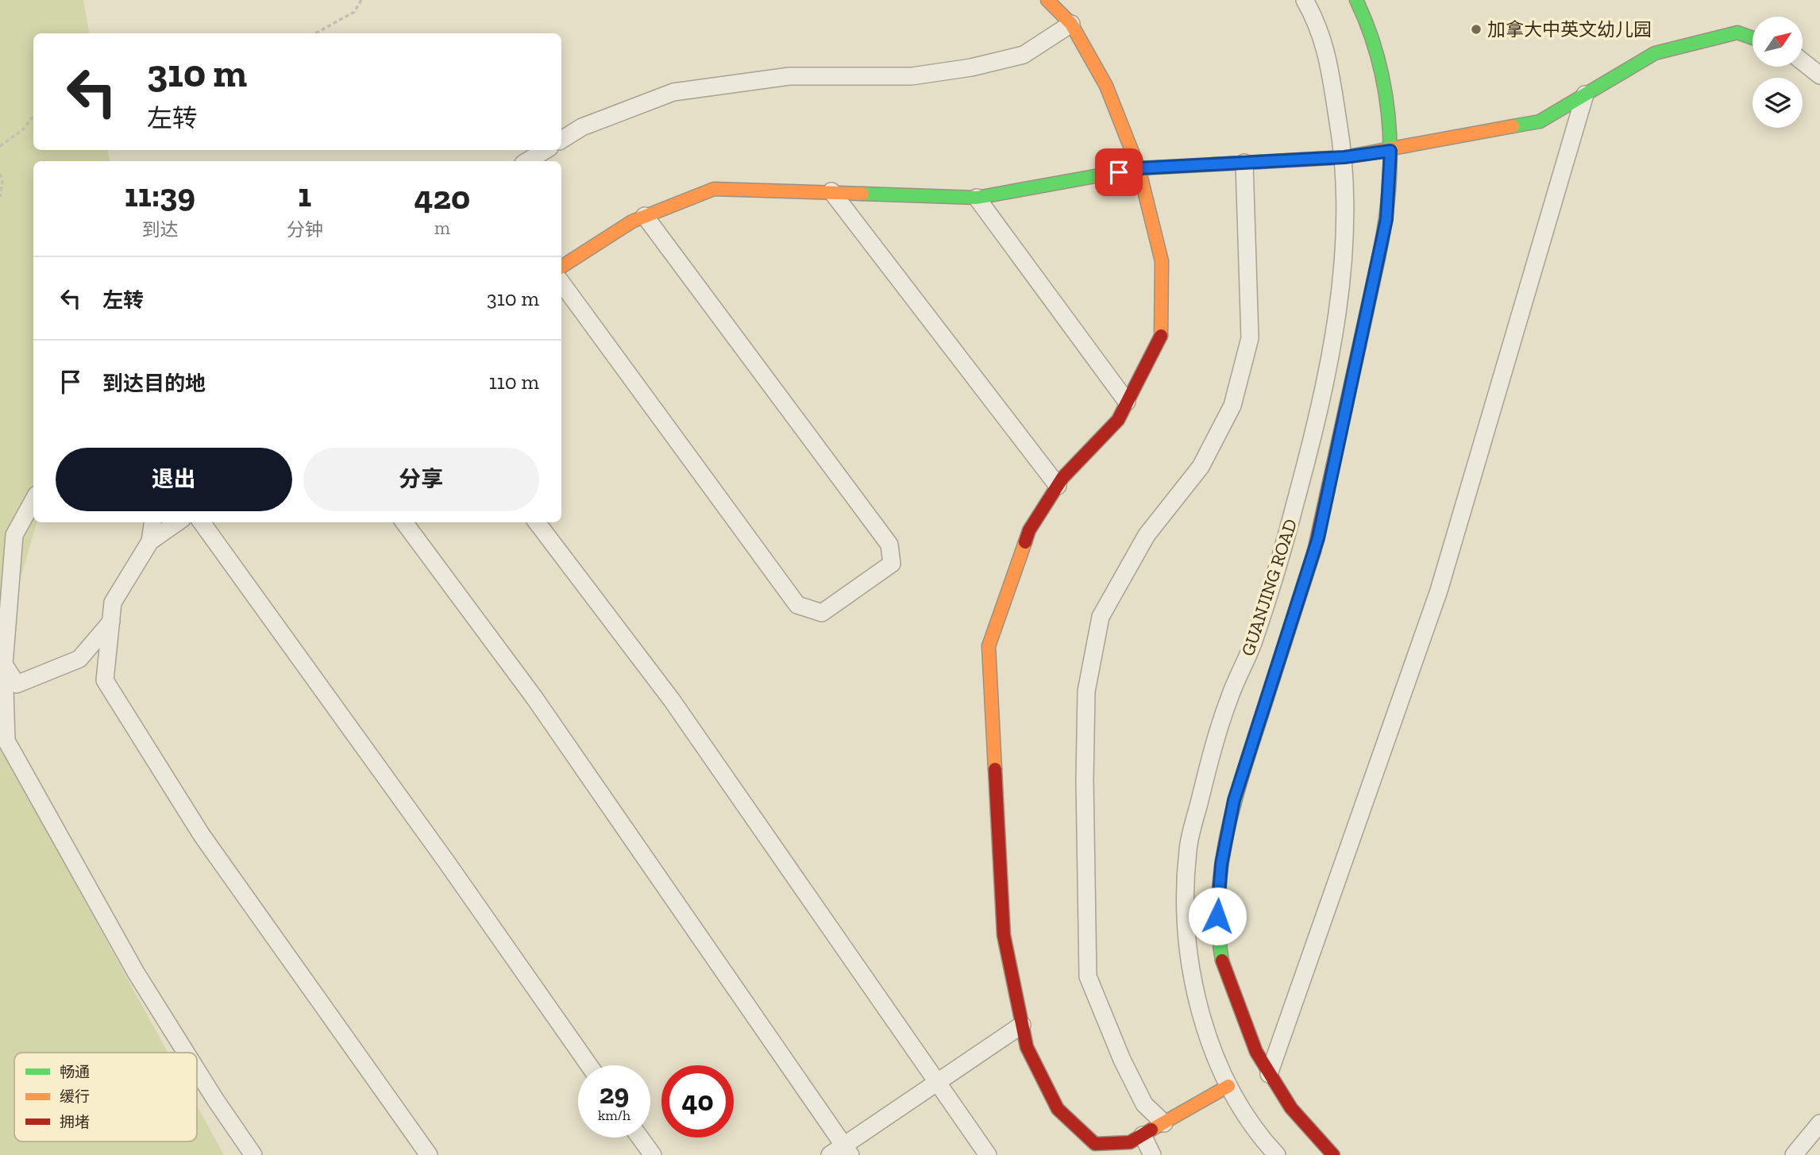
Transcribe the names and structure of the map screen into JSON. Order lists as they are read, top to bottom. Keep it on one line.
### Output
{"streets":{"street":["GUANJING ROAD"]},"places":["加拿大中英文幼儿园"],"legend":["畅通","缓行","拥堵"],"north":"top right","page":{"turn":["310 m","左转"],"eta":["11:39","到达","1","分钟","420","m"],"list":[{"name":"左转","value":"310 m"},{"name":"到达目的地","value":"110 m"}],"buttons":["退出","分享"],"speed":"29 km/h","limit":"40"}}
